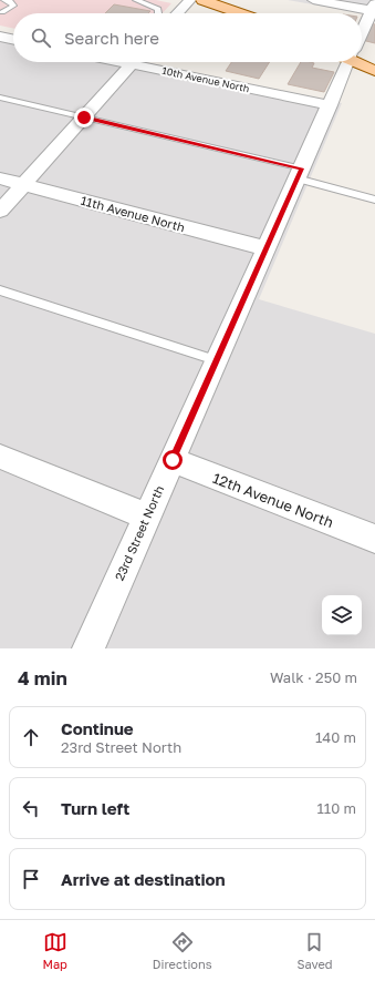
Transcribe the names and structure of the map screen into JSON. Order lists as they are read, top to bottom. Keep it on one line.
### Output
{"streets":{"street":["10th Avenue North","11th Avenue North","12th Avenue North","23rd Street North"]},"crossings":[["10th Avenue North","23rd Street North"],["11th Avenue North","23rd Street North"],["12th Avenue North","23rd Street North"]],"page":{"search":"Search here","heading":["4 min","Walk · 250 m"],"list":[["Continue","23rd Street North","140 m"],["Turn left","110 m"],"Arrive at destination"],"nav":["Map","Directions","Saved"]}}
